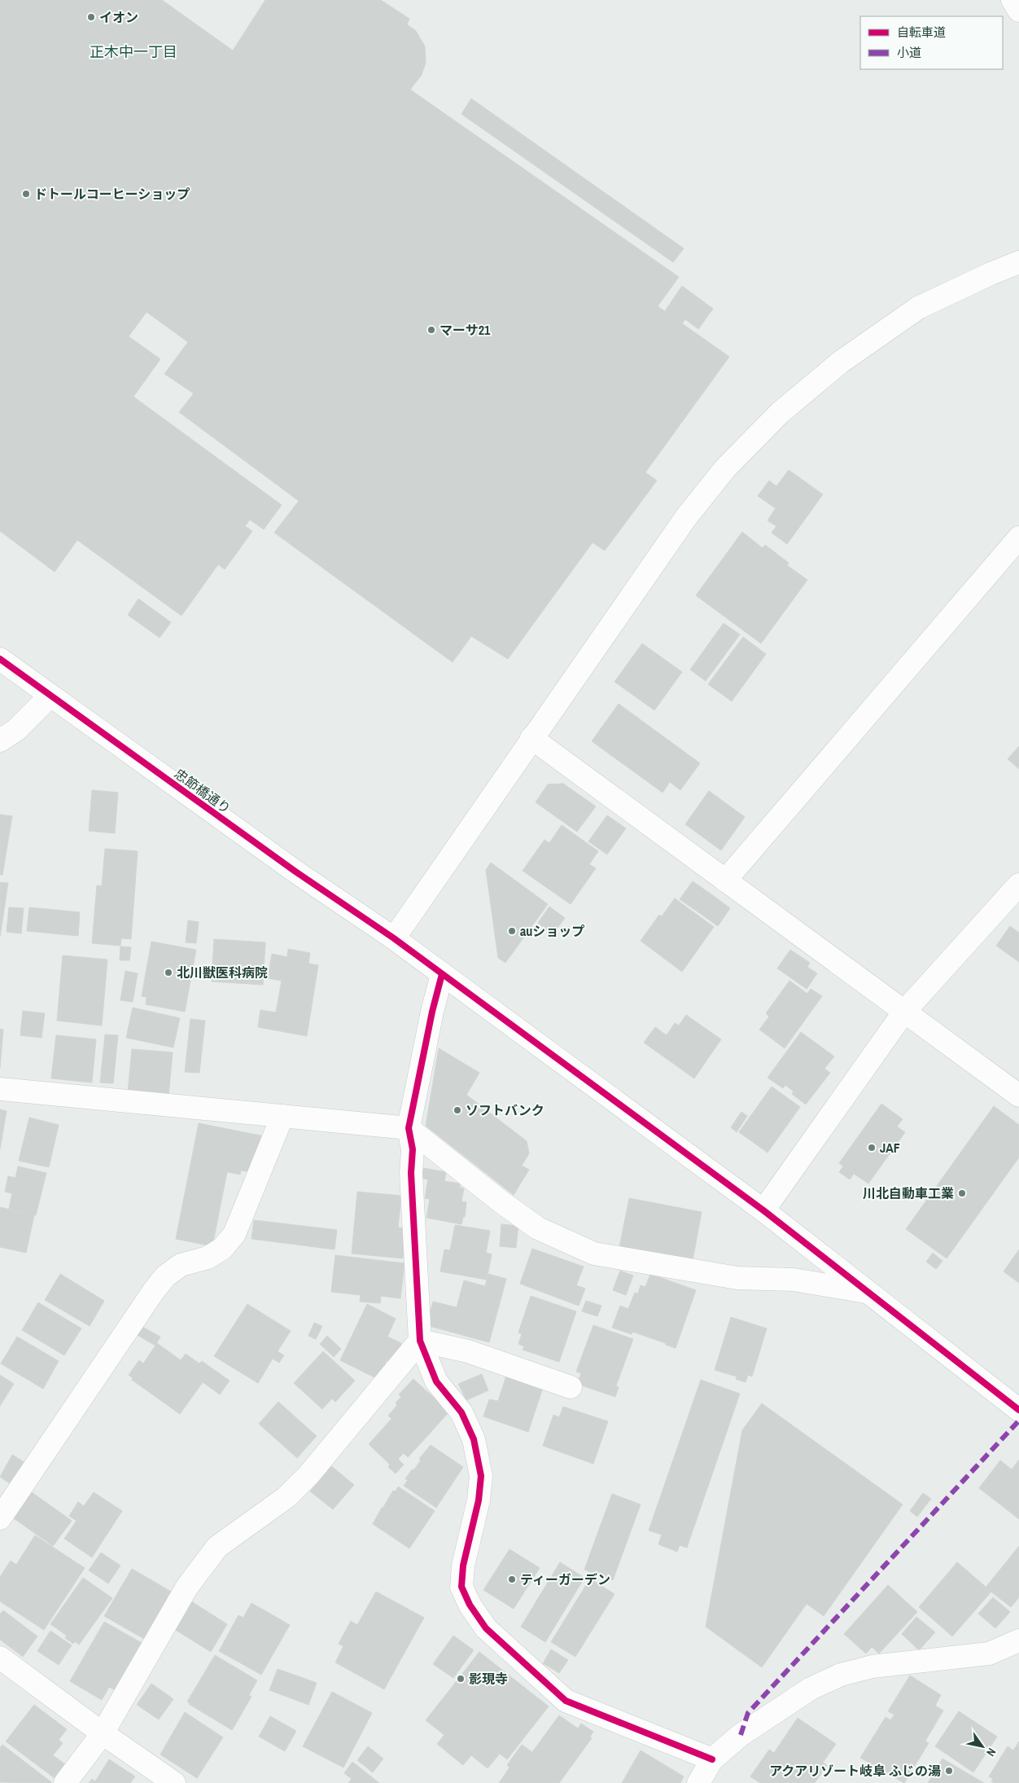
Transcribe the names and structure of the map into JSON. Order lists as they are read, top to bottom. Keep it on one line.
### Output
{"streets":{"street":["忠節橋通り"]},"districts":["正木中一丁目"],"places":["イオン","ドトールコーヒーショップ","マーサ21","auショップ","北川獣医科病院","ソフトバンク","JAF","川北自動車工業","ティーガーデン","影現寺","アクアリゾート岐阜 ふじの湯"],"legend":["自転車道","小道"],"north":"bottom right"}
